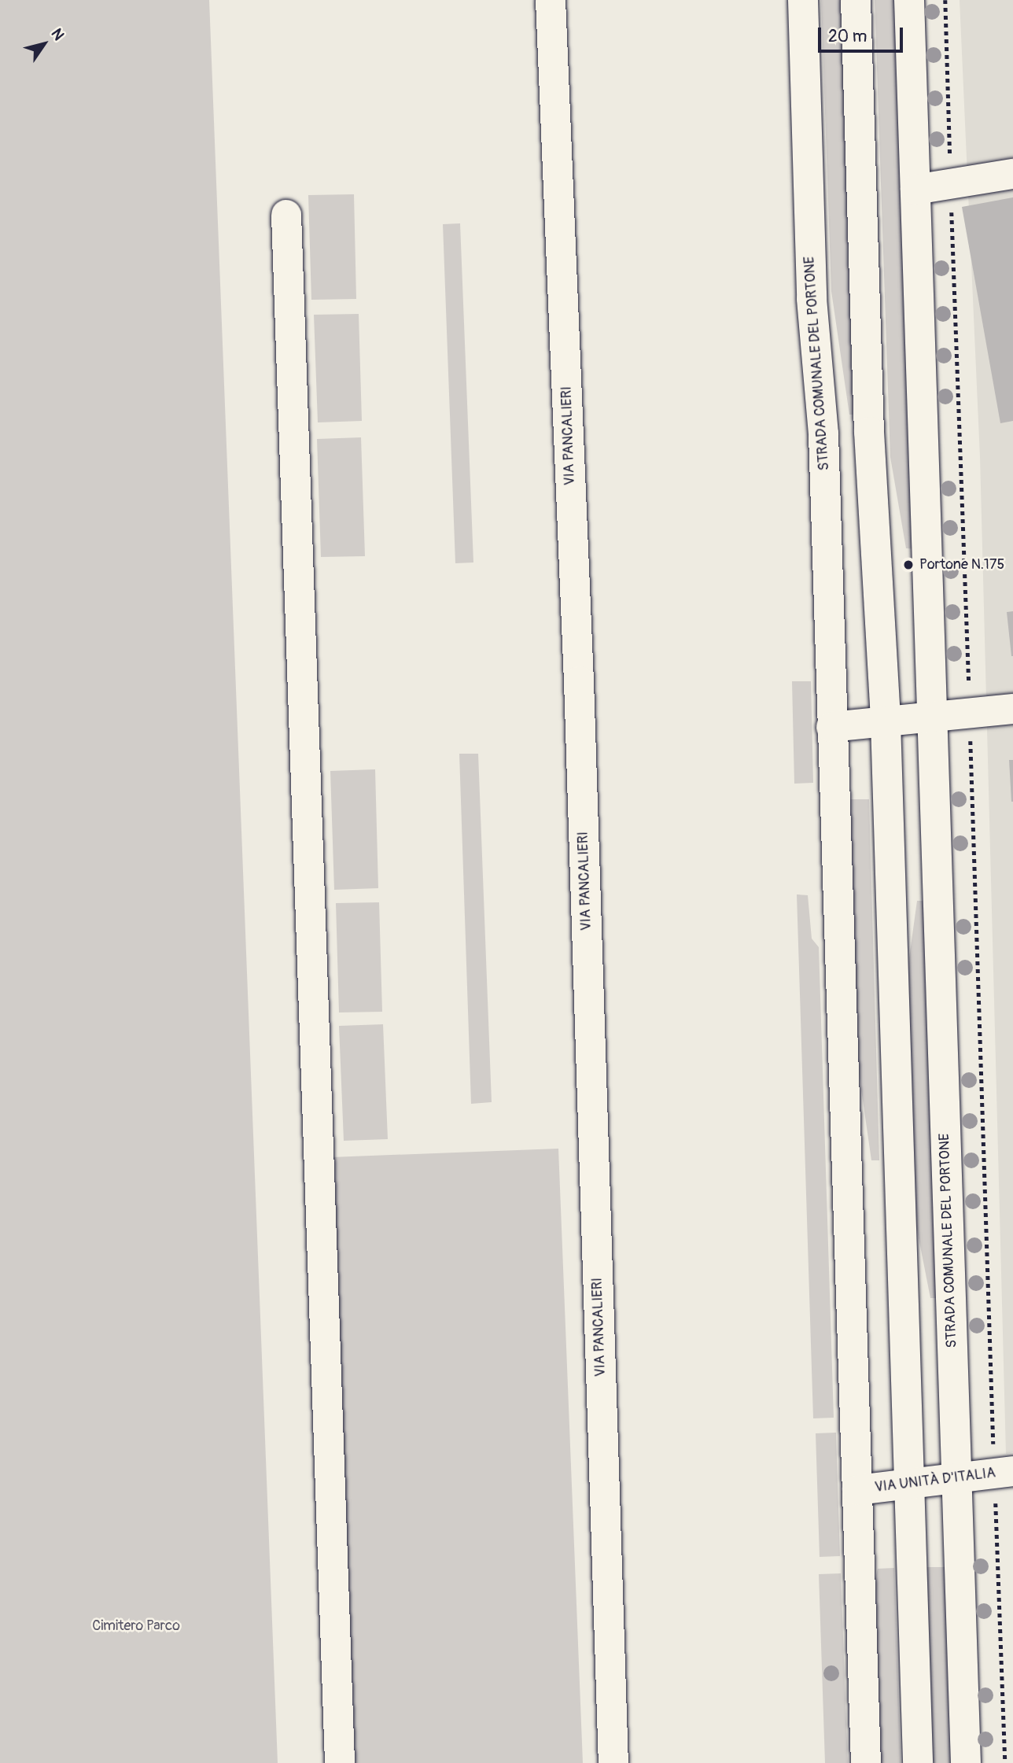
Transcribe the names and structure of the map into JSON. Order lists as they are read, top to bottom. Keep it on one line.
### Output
{"streets":{"street":["STRADA COMUNALE DEL PORTONE","VIA PANCALIERI","VIA UNITÀ D'ITALIA"]},"crossings":[["STRADA COMUNALE DEL PORTONE","VIA UNITÀ D'ITALIA"]],"parks":["Cimitero Parco"],"places":["Portone N.175"],"scale_bar":"20 m","north":"top right"}
